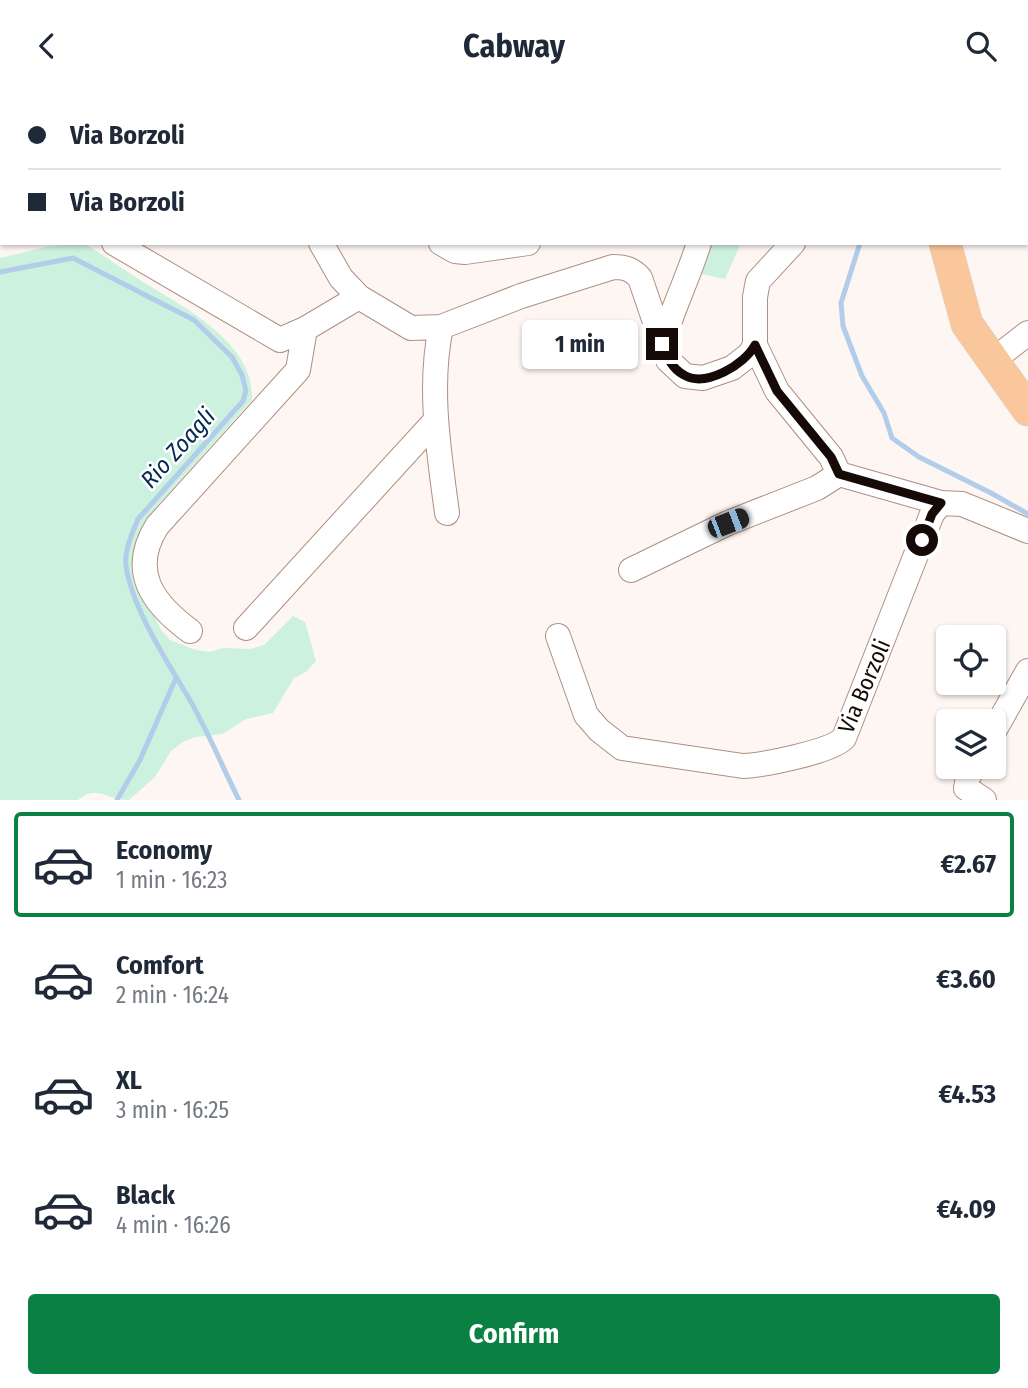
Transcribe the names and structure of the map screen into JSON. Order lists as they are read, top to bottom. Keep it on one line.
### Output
{"streets":{"street":["Via Borzoli"]},"water":["Rio Zoagli"],"page":{"header":"Cabway","banner":["Via Borzoli","Via Borzoli"],"bubble":"1 min","list":[{"name":"Economy","note":"1 min · 16:23","value":"€2.67"},{"name":"Comfort","note":"2 min · 16:24","value":"€3.60"},{"name":"XL","note":"3 min · 16:25","value":"€4.53"},{"name":"Black","note":"4 min · 16:26","value":"€4.09"}],"buttons":"Confirm"}}
